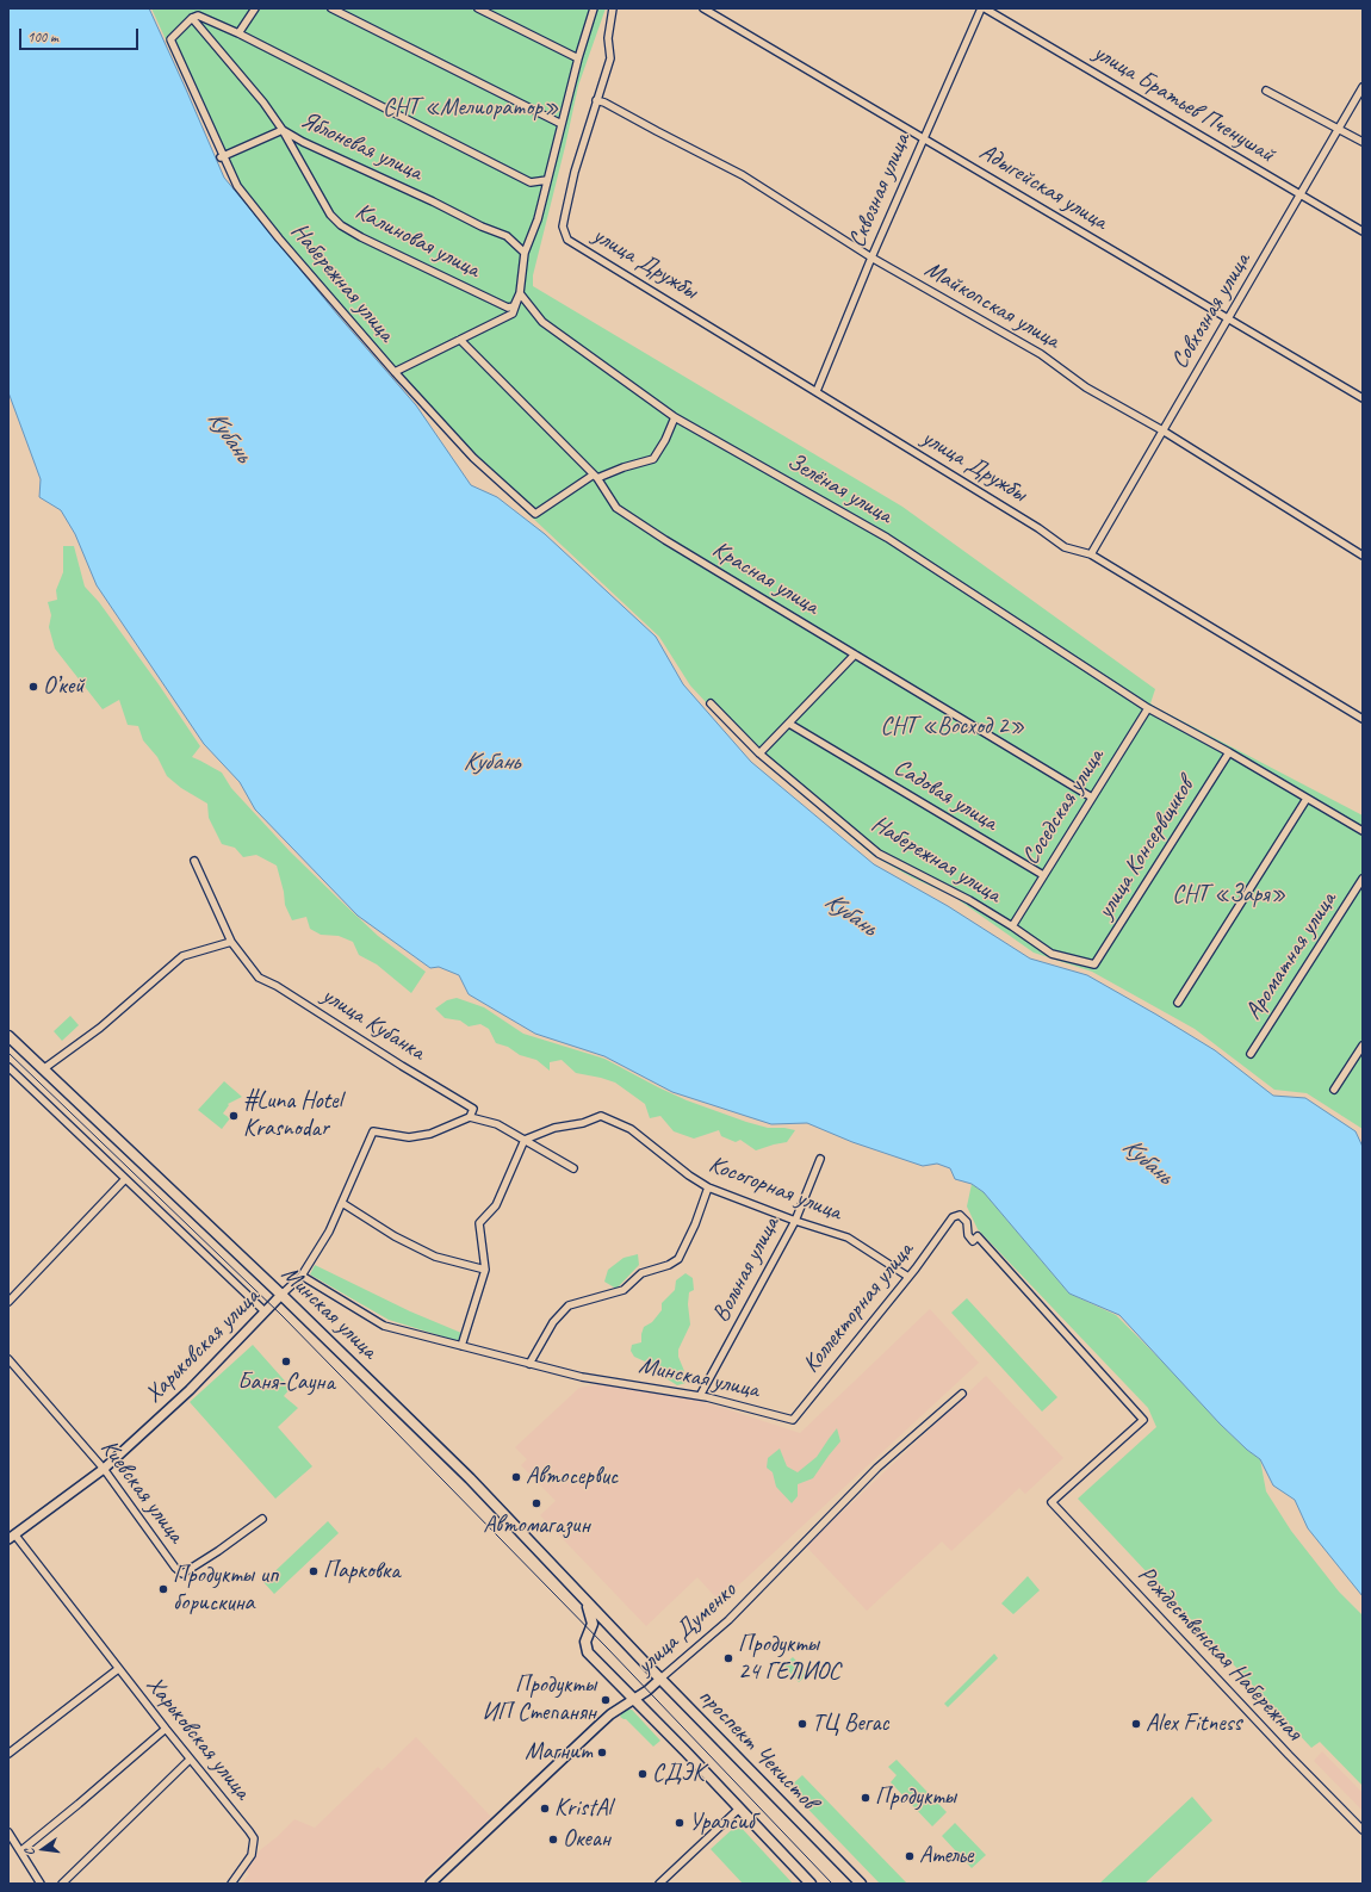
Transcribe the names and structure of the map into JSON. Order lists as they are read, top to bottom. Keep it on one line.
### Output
{"streets":{"main road":["Минская улица","проспект Чекистов"],"street":["улица Братьев Пченушай","Яблоневая улица","Адыгейская улица","Сквозная улица","Калиновая улица","улица Дружбы","Набережная улица","Майкопская улица","Совхозная улица","Зелёная улица","Красная улица","Садовая улица","Соседская улица","улица Консервщиков","Ароматная улица","улица Кубанка","Косогорная улица","Вольная улица","Коллекторная улица","Харьковская улица","Киевская улица","улица Думенко","Рождественская Набережная"]},"crossings":[["улица Братьев Пченушай","Сквозная улица"],["улица Братьев Пченушай","Совхозная улица"],["Яблоневая улица","Калиновая улица"],["Яблоневая улица","Набережная улица"],["Адыгейская улица","Сквозная улица"],["Адыгейская улица","Совхозная улица"],["Сквозная улица","улица Дружбы"],["Сквозная улица","Майкопская улица"],["Калиновая улица","Зелёная улица"],["улица Дружбы","Майкопская улица"],["улица Дружбы","Совхозная улица"],["Набережная улица","Красная улица"],["Набережная улица","Соседская улица"],["Набережная улица","улица Консервщиков"],["Майкопская улица","Совхозная улица"],["Зелёная улица","Соседская улица"],["Зелёная улица","улица Консервщиков"],["Красная улица","Соседская улица"],["Садовая улица","Соседская улица"],["улица Кубанка","Харьковская улица"],["Косогорная улица","Вольная улица"],["Косогорная улица","Коллекторная улица"],["Вольная улица","Минская улица"],["Коллекторная улица","Минская улица"],["Коллекторная улица","Рождественская Набережная"],["Минская улица","Харьковская улица"],["Минская улица","проспект Чекистов"],["Харьковская улица","Киевская улица"],["улица Думенко","проспект Чекистов"]],"water":["Кубань"],"parks":["СНТ «Мелиоратор»","СНТ «Восход 2»","СНТ «Заря»"],"places":["О’кей","#Luna Hotel Krasnodar","Баня-Сауна","Автосервис","Автомагазин","Парковка","Продукты ип борискина","Продукты 24 ГЕЛИОС","Продукты ИП Степанян","ТЦ Вегас","Alex Fitness","Магнит","СДЭК","Продукты","KristAl","Уралсиб","Океан","Ателье"],"scale_bar":"100 m","north":"left"}
